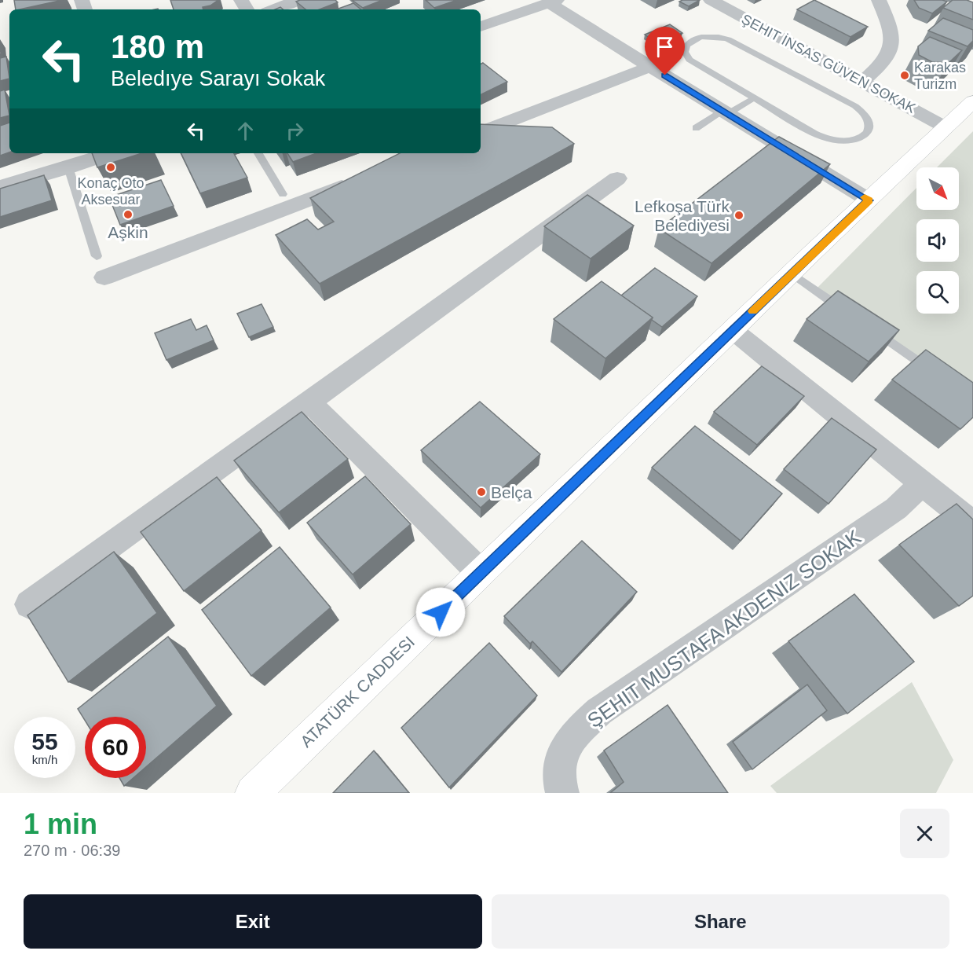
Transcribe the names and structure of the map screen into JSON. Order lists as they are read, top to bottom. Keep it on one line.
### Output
{"streets":{"main road":["ATATÜRK CADDESI"],"street":["ŞEHIT İNSAS GÜVEN SOKAK","ŞEHIT MUSTAFA AKDENIZ SOKAK"]},"crossings":[["ŞEHIT İNSAS GÜVEN SOKAK","ATATÜRK CADDESI"]],"places":["Karakas Turizm","Konaç Oto Aksesuar","Aşkin","Lefkoşa Türk Belediyesi","Belça"],"north":"bottom right","page":{"turn":["180 m","Beledıye Sarayı Sokak"],"speed":"55 km/h","limit":"60","heading":["1 min","270 m · 06:39"],"buttons":["Exit","Share"]}}
